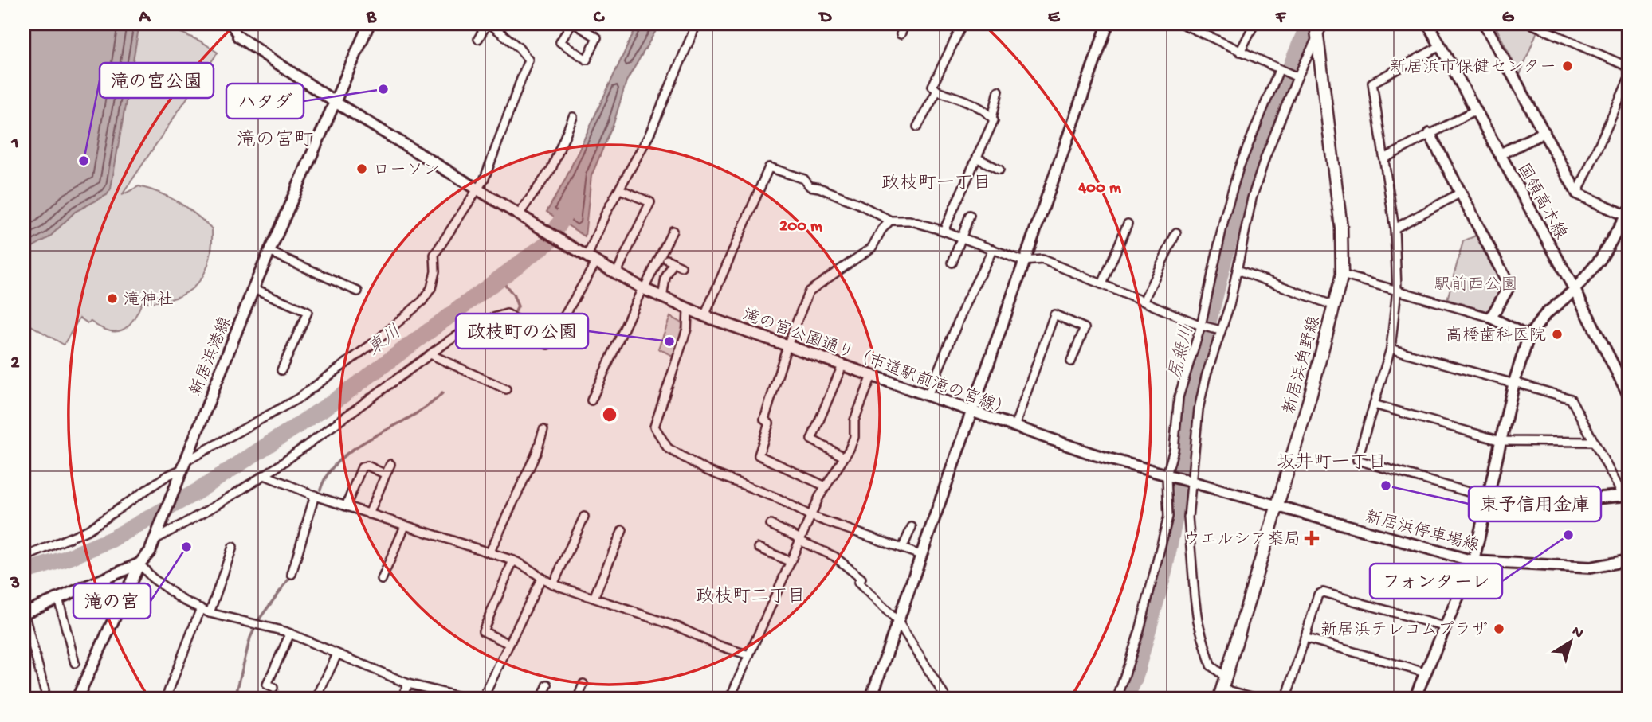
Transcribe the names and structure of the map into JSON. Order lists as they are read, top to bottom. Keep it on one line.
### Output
{"streets":{"main road":["新居浜角野線"],"street":["国領高木線","新居浜港線","滝の宮公園通り（市道駅前滝の宮線）","新居浜停車場線"]},"crossings":[["新居浜角野線","新居浜停車場線"]],"districts":["滝の宮町","政枝町一丁目","坂井町一丁目","政枝町二丁目"],"water":["東川","尻無川"],"parks":["駅前西公園"],"places":{"other":["新居浜市保健センター","ハタダ","滝の宮公園","ローソン","滝神社","高橋歯科医院","政枝町の公園","東予信用金庫","フォンターレ","滝の宮","新居浜テレコムプラザ"],"health":["ウエルシア薬局"]},"north":"top right","grid":{"columns":["A","B","C","D","E","F","G"],"rows":["1","2","3"]},"rings":["400 m","200 m"]}
